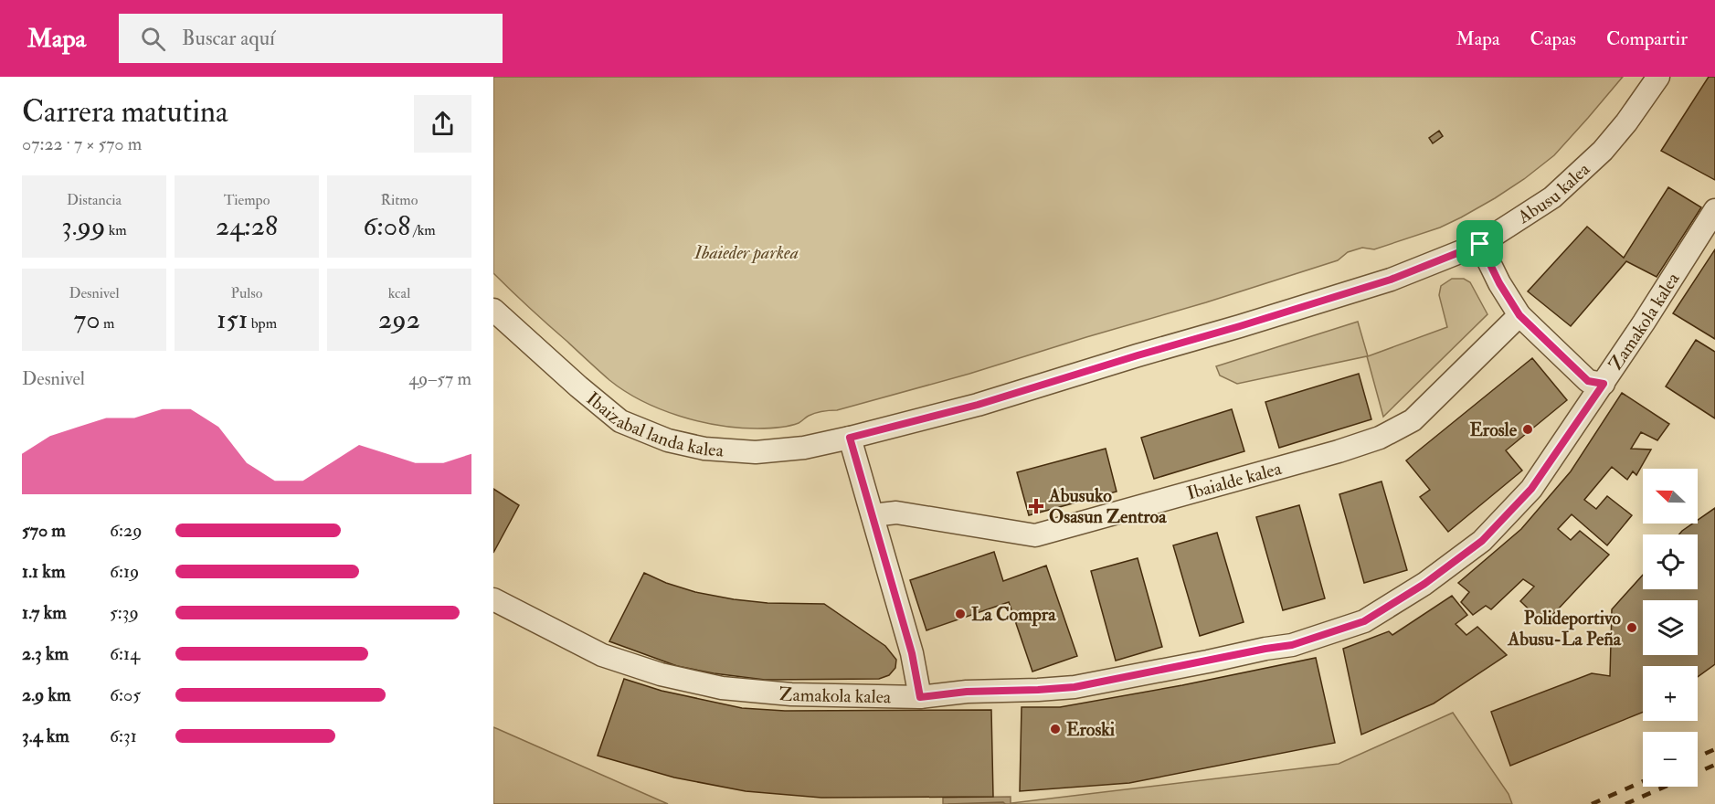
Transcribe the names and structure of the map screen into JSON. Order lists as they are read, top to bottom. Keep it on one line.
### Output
{"streets":{"street":["Abusu kalea","Zamakola kalea","Ibaizabal landa kalea","Ibaialde kalea"]},"crossings":[["Abusu kalea","Ibaizabal landa kalea"]],"parks":["Ibaieder parkea"],"places":{"other":["Erosle","La Compra","Polideportivo Abusu-La Peña","Eroski"],"health":["Abusuko Osasun Zentroa"]},"north":"left","page":{"header":"Mapa","search":"Buscar aquí","nav":["Mapa","Capas","Compartir"],"heading":["Carrera matutina","07:22 · 7 × 570 m"],"stats":[["Distancia","3.99 km"],["Tiempo","24:28"],["Ritmo","6:08 /km"],["Desnivel","70 m"],["Pulso","151 bpm"],["kcal","292"]],"chart":["Desnivel","49–57 m"],"map_buttons":["+","−"],"list":[{"name":"570 m","note":"6:29"},{"name":"1.1 km","note":"6:19"},{"name":"1.7 km","note":"5:39"},{"name":"2.3 km","note":"6:14"},{"name":"2.9 km","note":"6:05"},{"name":"3.4 km","note":"6:31"}]}}
